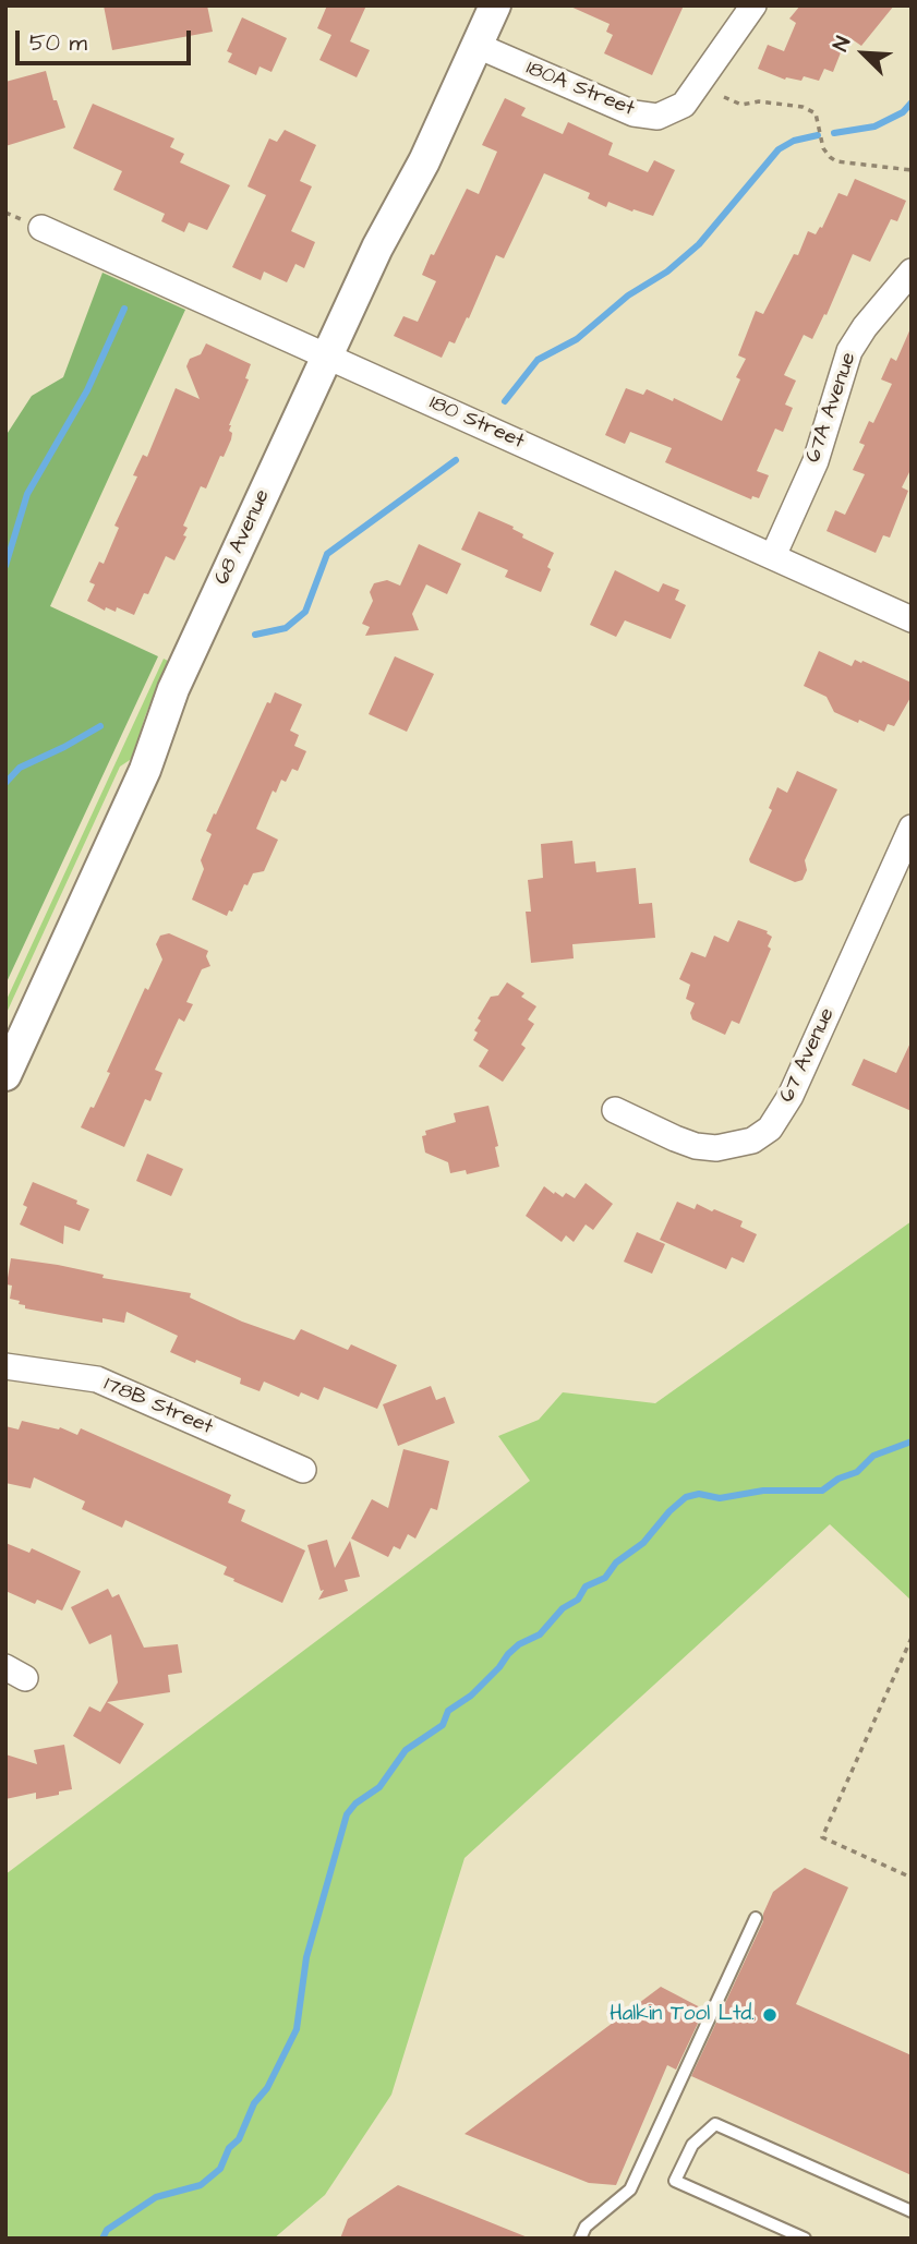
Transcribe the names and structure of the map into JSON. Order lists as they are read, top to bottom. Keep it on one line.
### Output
{"streets":{"street":["180A Street","67A Avenue","180 Street","68 Avenue","67 Avenue","178B Street"]},"crossings":[["180A Street","68 Avenue"],["67A Avenue","180 Street"],["180 Street","68 Avenue"]],"places":["Halkin Tool Ltd."],"scale_bar":"50 m","north":"top left"}
